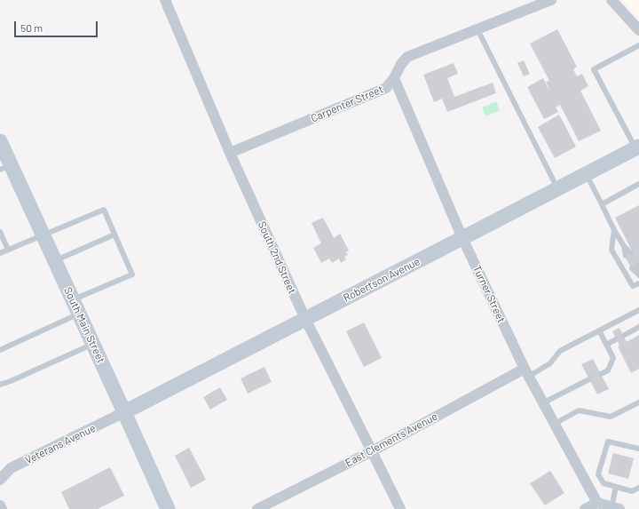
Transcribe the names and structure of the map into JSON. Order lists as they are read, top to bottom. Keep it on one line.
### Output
{"streets":{"street":["Carpenter Street","South 2nd Street","Robertson Avenue","Turner Street","South Main Street","East Clements Avenue","Veterans Avenue"]},"crossings":[["Carpenter Street","South 2nd Street"],["Carpenter Street","Turner Street"],["South 2nd Street","Robertson Avenue"],["South 2nd Street","East Clements Avenue"],["Robertson Avenue","Turner Street"],["Robertson Avenue","South Main Street"],["Robertson Avenue","Veterans Avenue"],["Turner Street","East Clements Avenue"],["South Main Street","Veterans Avenue"]],"scale_bar":"50 m"}
